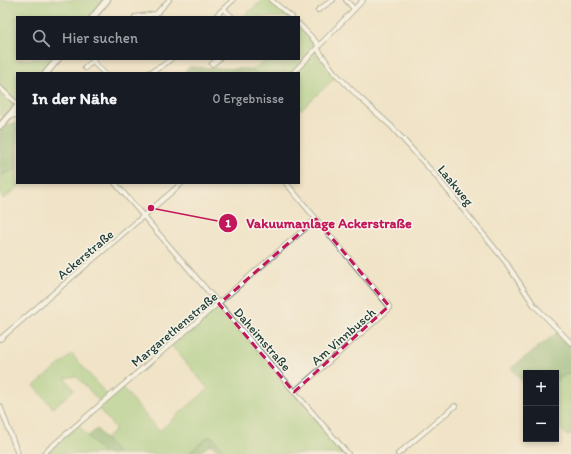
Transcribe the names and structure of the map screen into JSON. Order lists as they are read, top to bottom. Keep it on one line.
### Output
{"streets":{"street":["Laakweg","Ackerstraße","Margarethenstraße","Am Vinnbusch","Daheimstraße"]},"crossings":[["Ackerstraße","Daheimstraße"],["Margarethenstraße","Am Vinnbusch"],["Margarethenstraße","Daheimstraße"],["Am Vinnbusch","Daheimstraße"]],"places":["Vakuumanlage Ackerstraße"],"page":{"search":"Hier suchen","heading":["In der Nähe","0 Ergebnisse"],"map_buttons":["+","−"]}}
